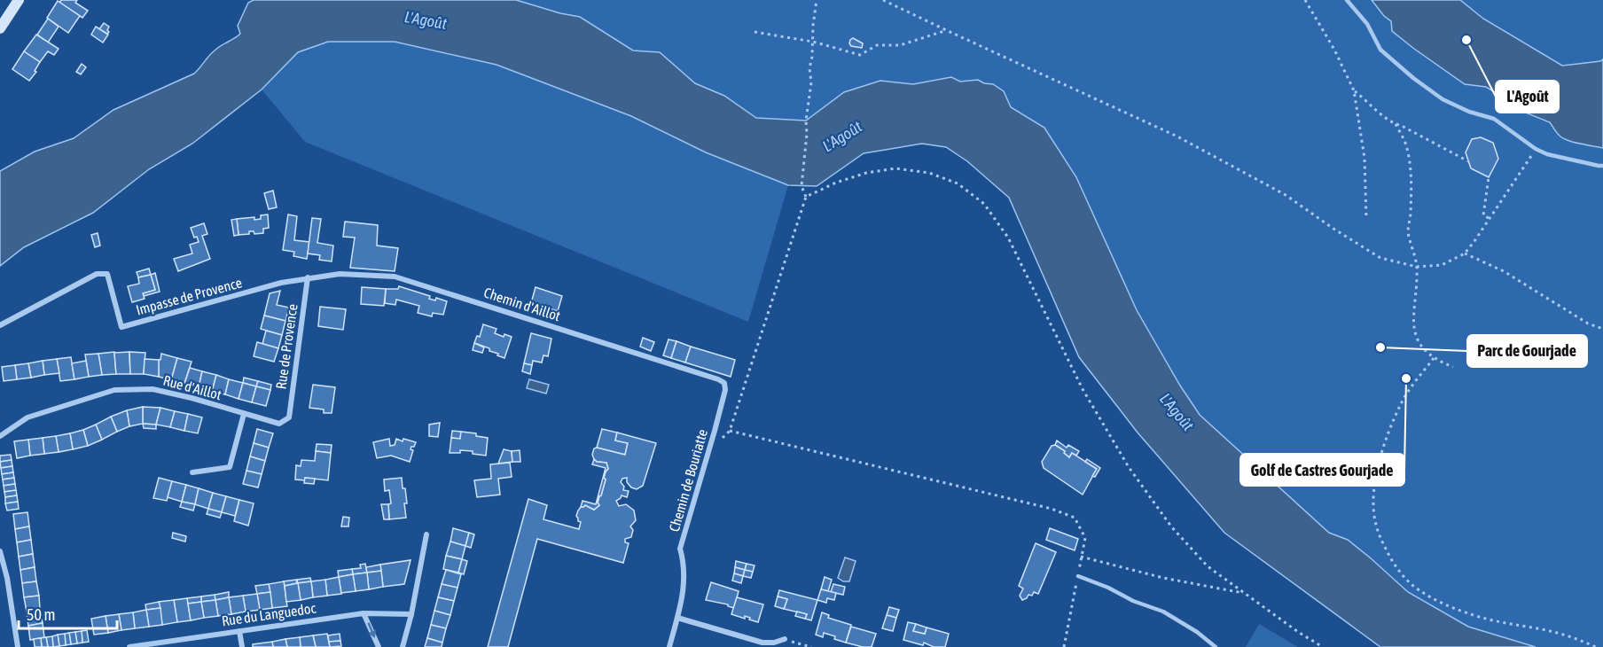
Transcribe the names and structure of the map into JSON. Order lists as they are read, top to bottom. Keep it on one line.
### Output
{"streets":{"street":["Impasse de Provence","Chemin d'Aillot","Rue de Provence","Rue d'Aillot","Chemin de Bouriatte","Rue du Languedoc"]},"crossings":[["Impasse de Provence","Chemin d'Aillot"],["Impasse de Provence","Rue de Provence"],["Chemin d'Aillot","Rue de Provence"],["Chemin d'Aillot","Chemin de Bouriatte"],["Rue de Provence","Rue d'Aillot"]],"water":["L'Agoût"],"places":["L'Agoût","Parc de Gourjade","Golf de Castres Gourjade"],"scale_bar":"50 m"}
